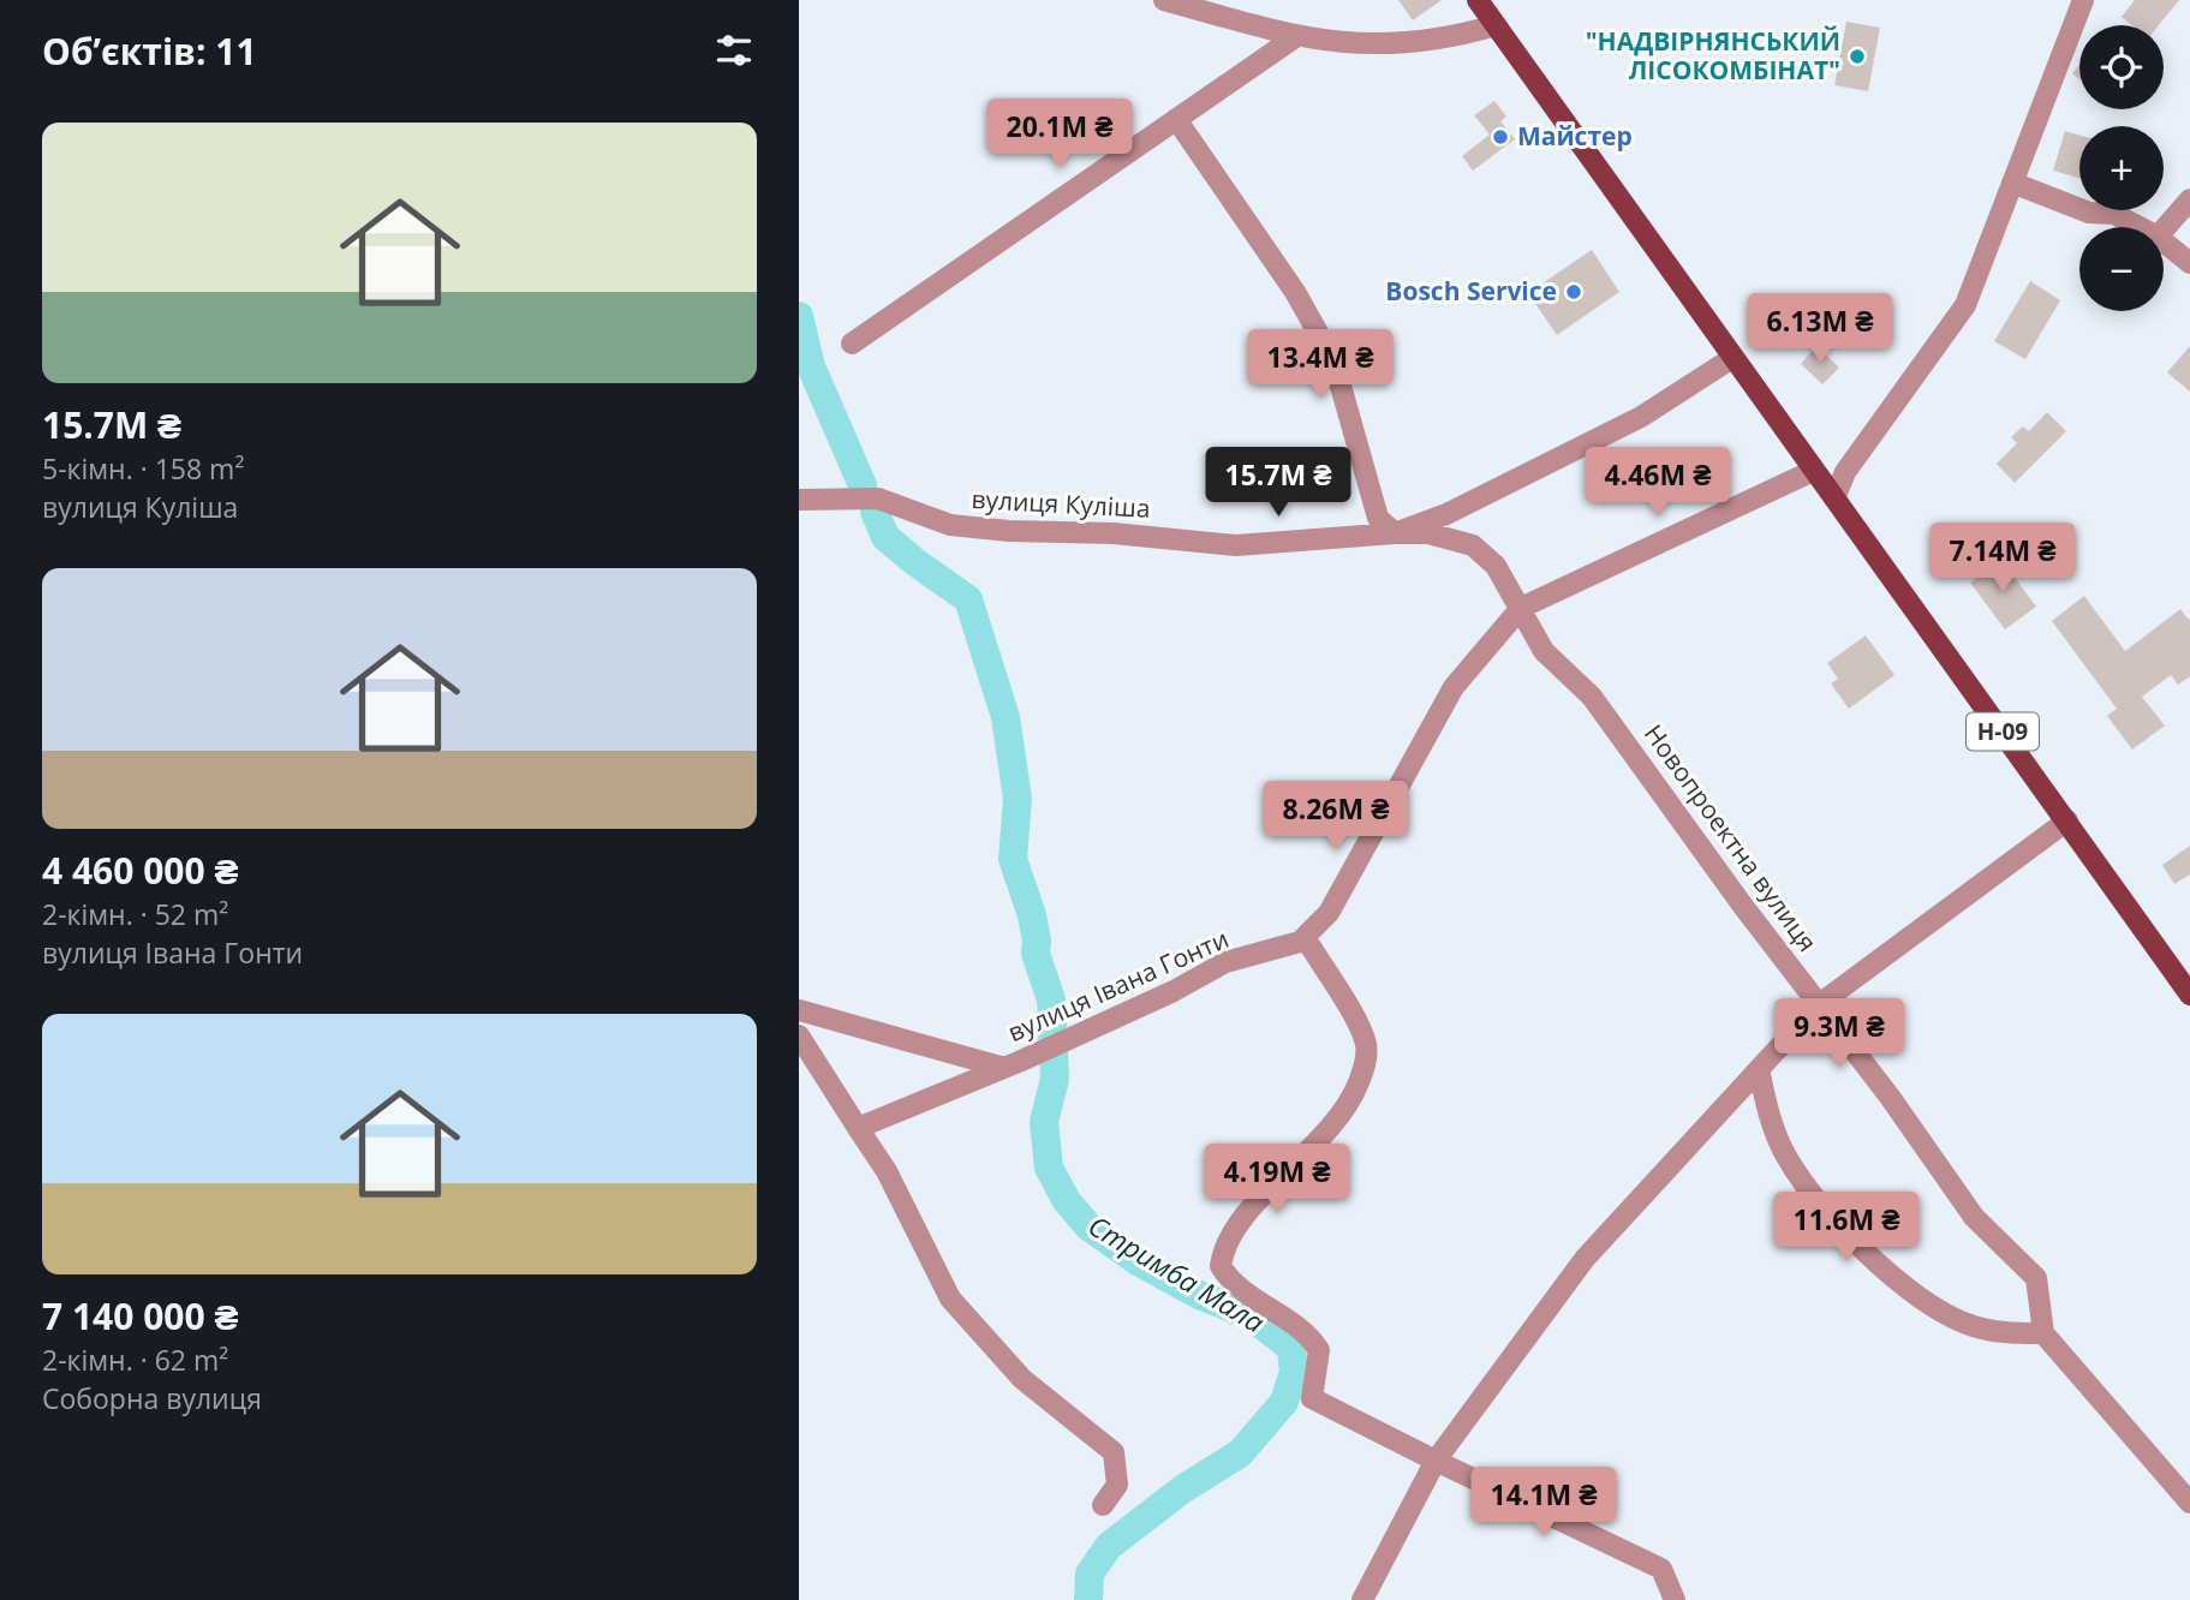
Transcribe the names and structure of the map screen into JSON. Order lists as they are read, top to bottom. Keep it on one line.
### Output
{"streets":{"main road":["Н-09"],"street":["вулиця Куліша","Новопроектна вулиця","вулиця Івана Гонти"]},"crossings":[["вулиця Куліша","Н-09"],["вулиця Куліша","Новопроектна вулиця"],["Н-09","вулиця Івана Гонти"],["Новопроектна вулиця","вулиця Івана Гонти"]],"water":["Стримба Мала"],"places":["\"НАДВІРНЯНСЬКИЙ ЛІСОКОМБІНАТ\"","Майстер","Bosch Service"],"page":{"heading":"Об’єктів: 11","map_buttons":["+","−"],"price":["20.1M ₴","6.13M ₴","13.4M ₴","15.7M ₴","4.46M ₴","7.14M ₴","8.26M ₴","9.3M ₴","4.19M ₴","11.6M ₴","14.1M ₴"],"list":[{"name":"15.7M ₴","note":"5-кімн. · 158 m² · вулиця Куліша"},{"name":"4 460 000 ₴","note":"2-кімн. · 52 m² · вулиця Івана Гонти"},{"name":"7 140 000 ₴","note":"2-кімн. · 62 m² · Соборна вулиця"}]}}
